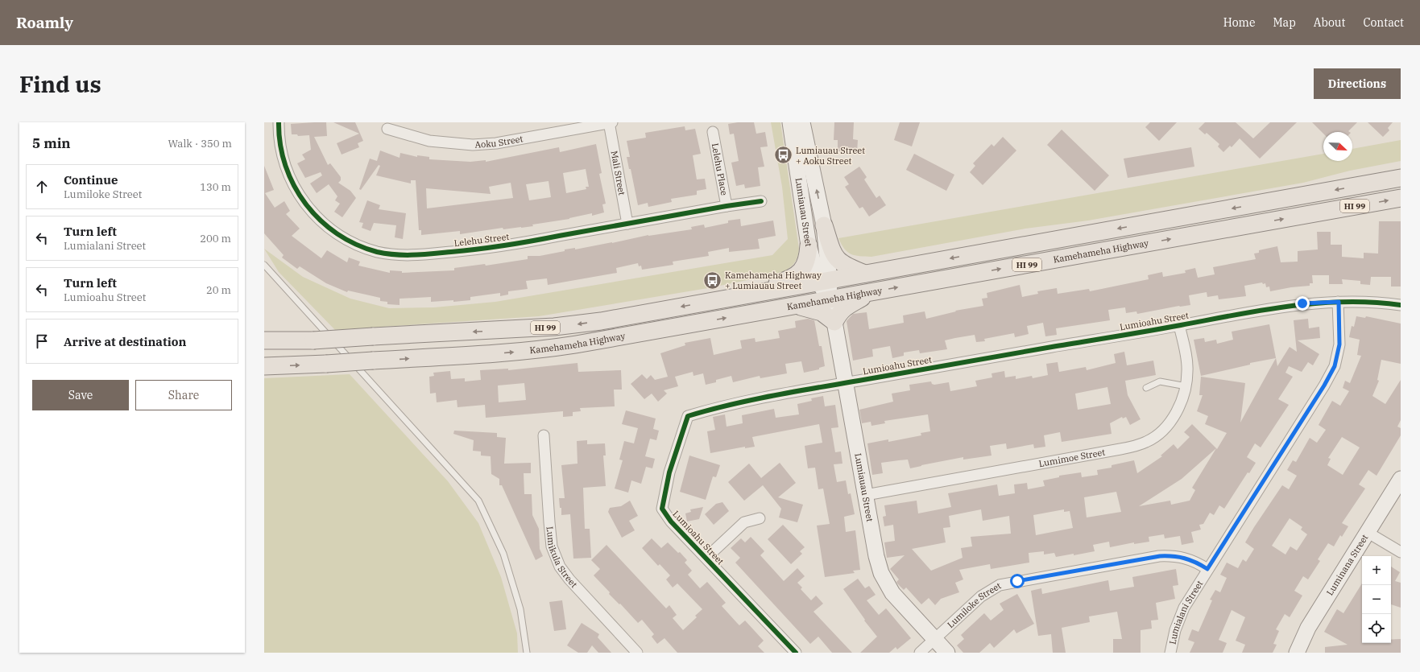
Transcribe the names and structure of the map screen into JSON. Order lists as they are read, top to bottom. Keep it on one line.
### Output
{"streets":{"main road":["HI 99","Kamehameha Highway"],"street":["Aoku Street","Lelehu Place","Mali Street","Lumiauau Street","Lelehu Street","Lumioahu Street","Lumimoe Street","Lumikula Street","Luminana Street","Lumiloke Street","Lumialani Street"]},"crossings":[["Aoku Street","Mali Street"],["Lelehu Place","Lelehu Street"],["Mali Street","Lelehu Street"],["Lumiauau Street","Kamehameha Highway"],["Lumiauau Street","Lumioahu Street"],["Lumiauau Street","Lumimoe Street"],["Lumiauau Street","Lumiloke Street"],["Lumioahu Street","Lumimoe Street"],["Lumioahu Street","Lumialani Street"],["Lumiloke Street","Lumialani Street"]],"places":{"bus stop":["Lumiauau Street + Aoku Street","Kamehameha Highway + Lumiauau Street"]},"north":"bottom right","page":{"header":"Roamly","nav":["Home","Map","About","Contact"],"buttons":["Directions",["Save","Share"]],"title":"Find us","heading":["5 min","Walk · 350 m"],"list":[["Continue","Lumiloke Street","130 m"],["Turn left","Lumialani Street","200 m"],["Turn left","Lumioahu Street","20 m"],"Arrive at destination"],"map_buttons":["+","−"]}}
